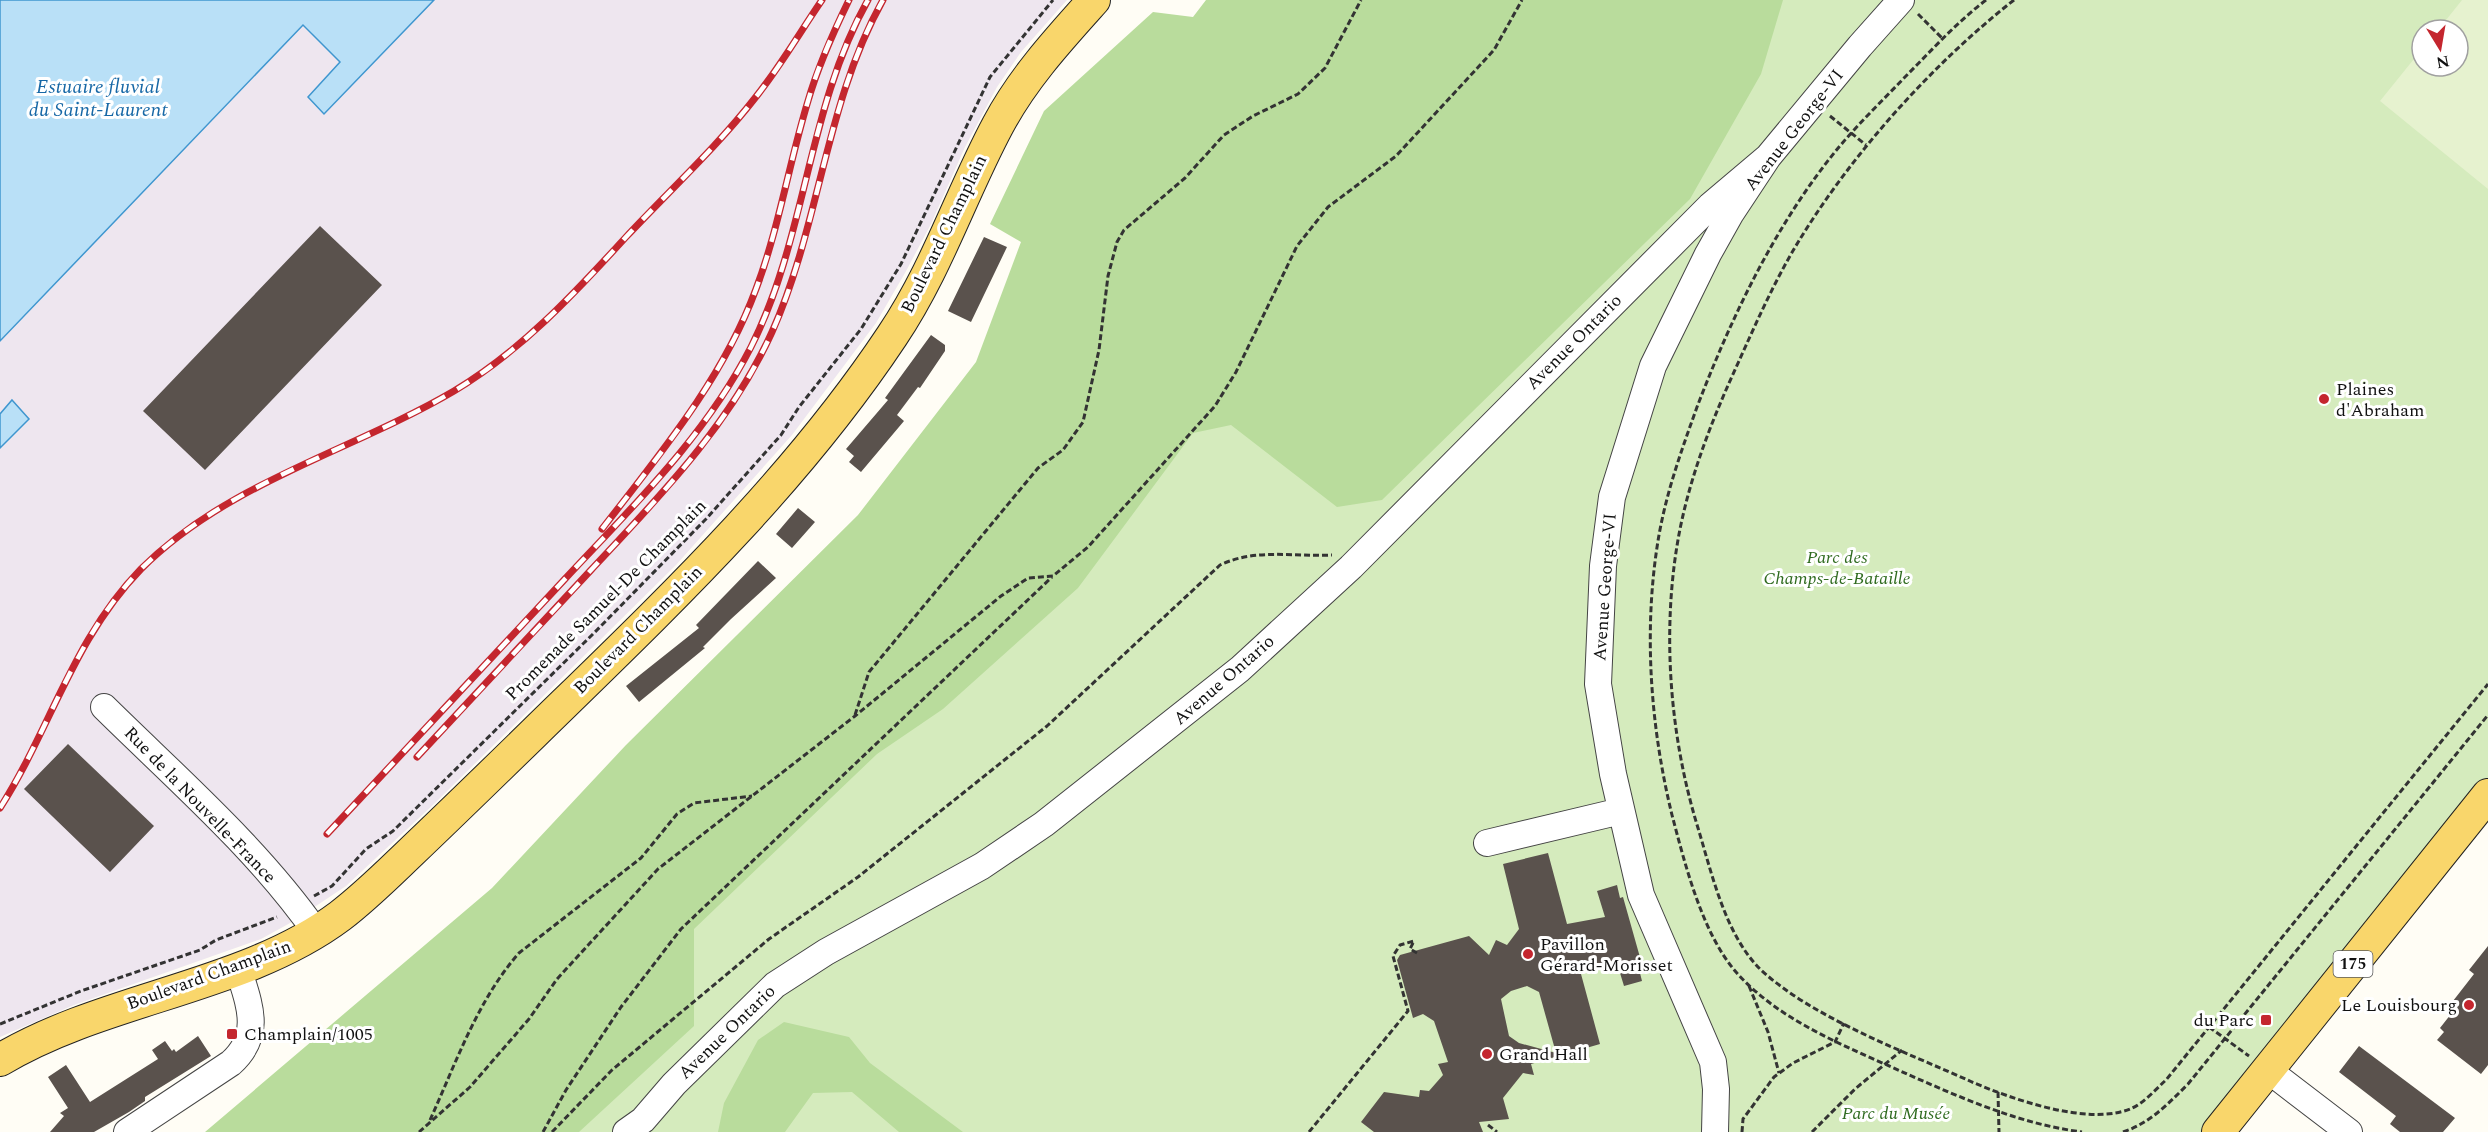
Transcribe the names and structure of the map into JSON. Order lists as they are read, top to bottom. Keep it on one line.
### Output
{"streets":{"main road":["Boulevard Champlain","175"],"street":["Avenue George-VI","Avenue Ontario","Rue de la Nouvelle-France"],"path":["Promenade Samuel-De Champlain"]},"crossings":[["Avenue George-VI","Avenue Ontario"],["Boulevard Champlain","Rue de la Nouvelle-France"],["Promenade Samuel-De Champlain","Rue de la Nouvelle-France"]],"water":["Estuaire fluvial du Saint-Laurent"],"parks":["Parc des Champs-de-Bataille","Parc du Musée"],"places":{"other":["Plaines d'Abraham","Pavillon Gérard-Morisset","Le Louisbourg","Grand Hall"],"transit":["du Parc","Champlain/1005"]},"north":"bottom"}
